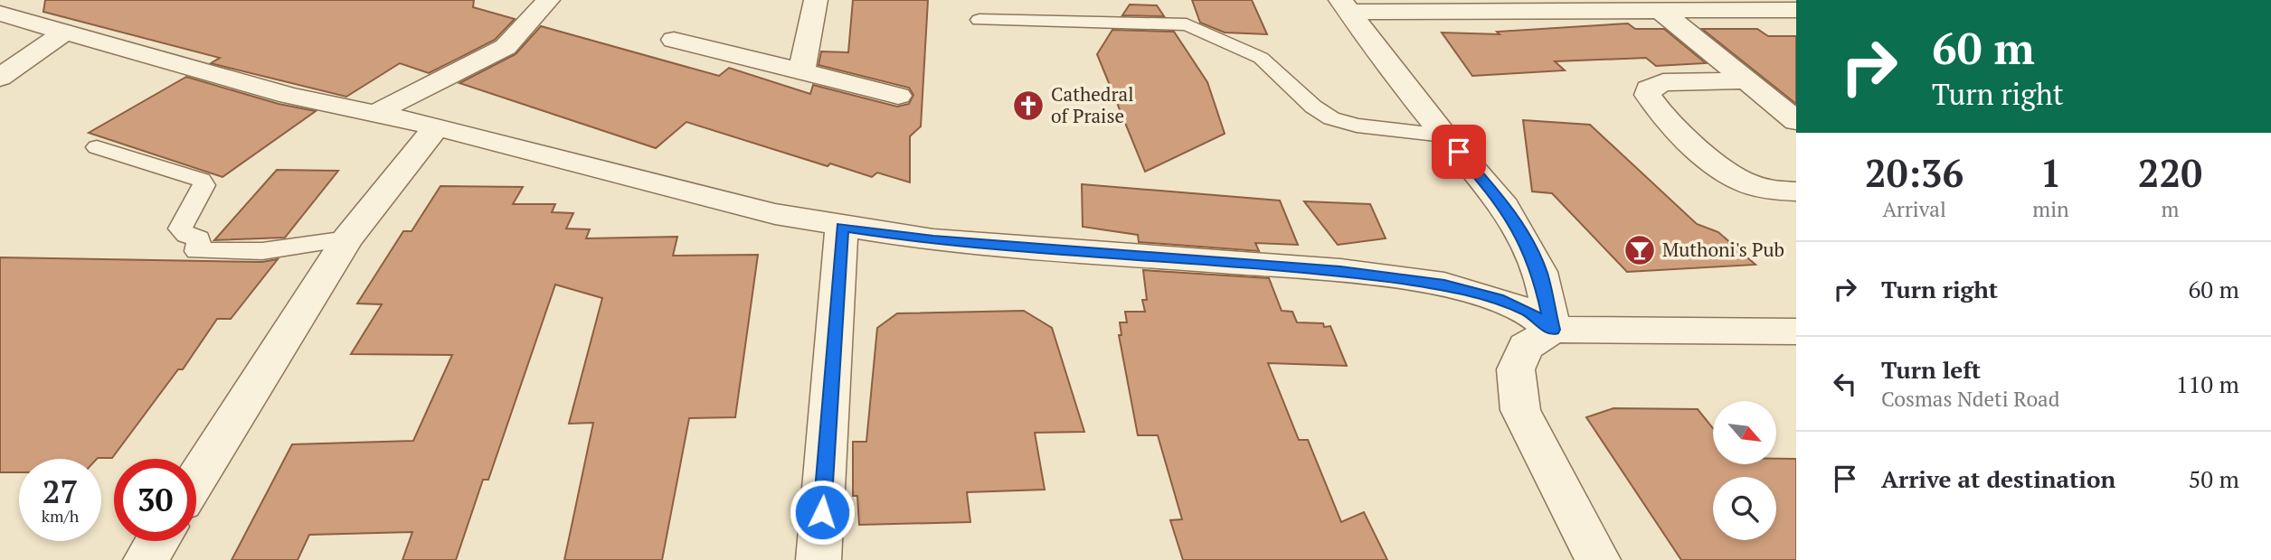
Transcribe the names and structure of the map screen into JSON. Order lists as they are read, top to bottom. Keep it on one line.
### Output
{"places":{"church":["Cathedral of Praise"],"bar":["Muthoni's Pub"]},"north":"bottom right","page":{"turn":["60 m","Turn right"],"eta":["20:36","Arrival","1","min","220","m"],"list":[{"name":"Turn right","value":"60 m"},{"name":"Turn left","note":"Cosmas Ndeti Road","value":"110 m"},{"name":"Arrive at destination","value":"50 m"}],"speed":"27 km/h","limit":"30"}}
